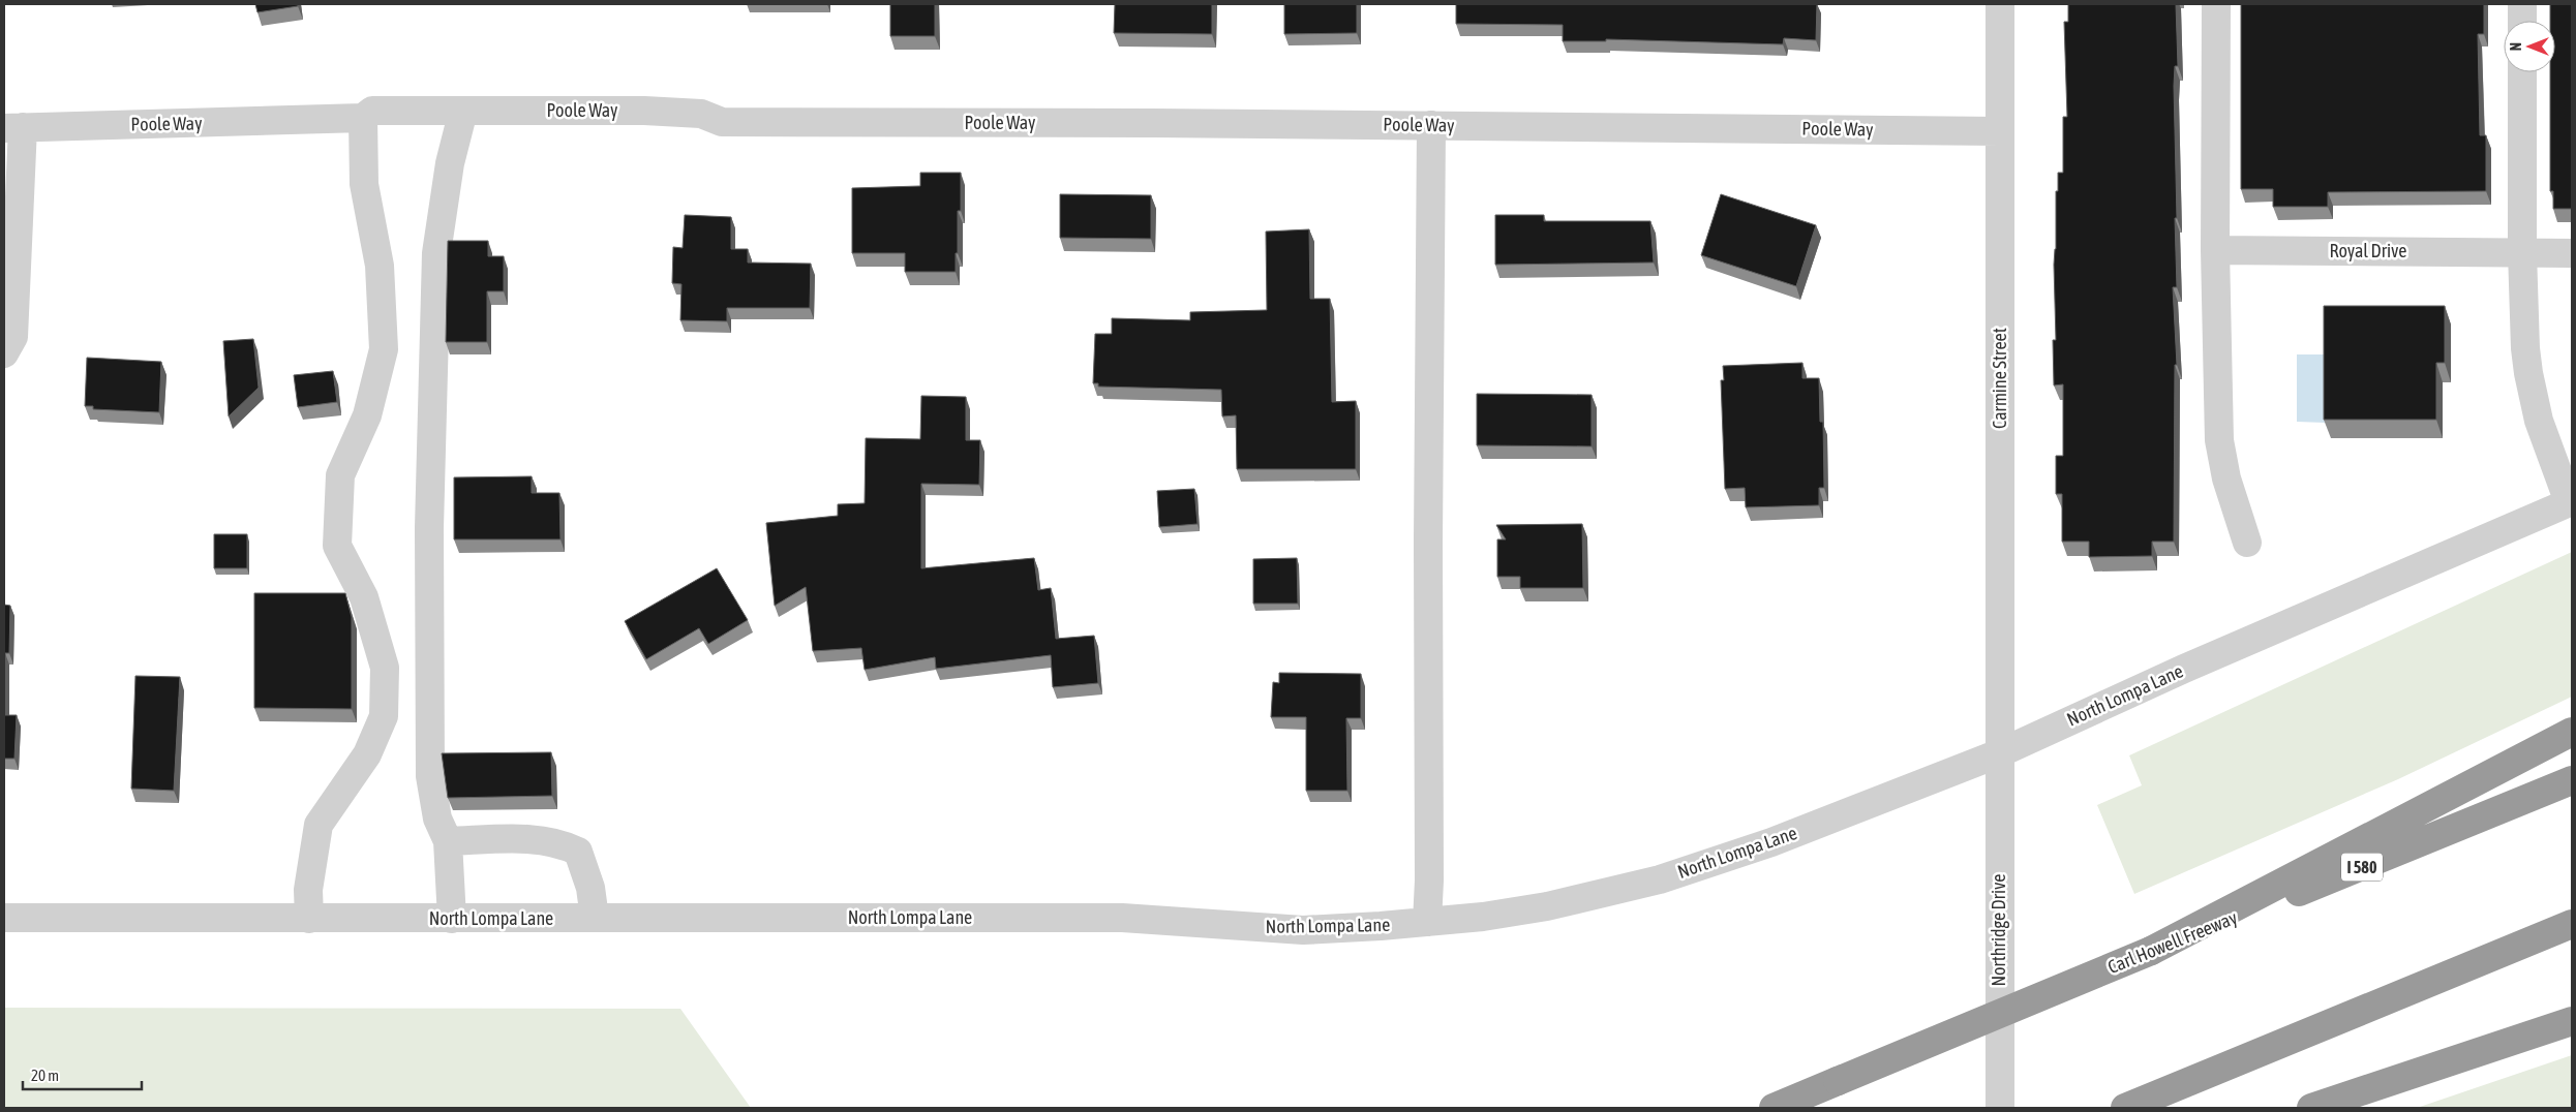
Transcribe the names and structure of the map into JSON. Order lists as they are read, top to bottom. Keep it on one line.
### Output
{"streets":{"highway":["I 580","Carl Howell Freeway"],"street":["Poole Way","Royal Drive","Carmine Street","North Lompa Lane","Northridge Drive"]},"crossings":[["Poole Way","Carmine Street"],["Carmine Street","North Lompa Lane"],["Carmine Street","Northridge Drive"],["North Lompa Lane","Northridge Drive"]],"scale_bar":"20 m","north":"left"}
